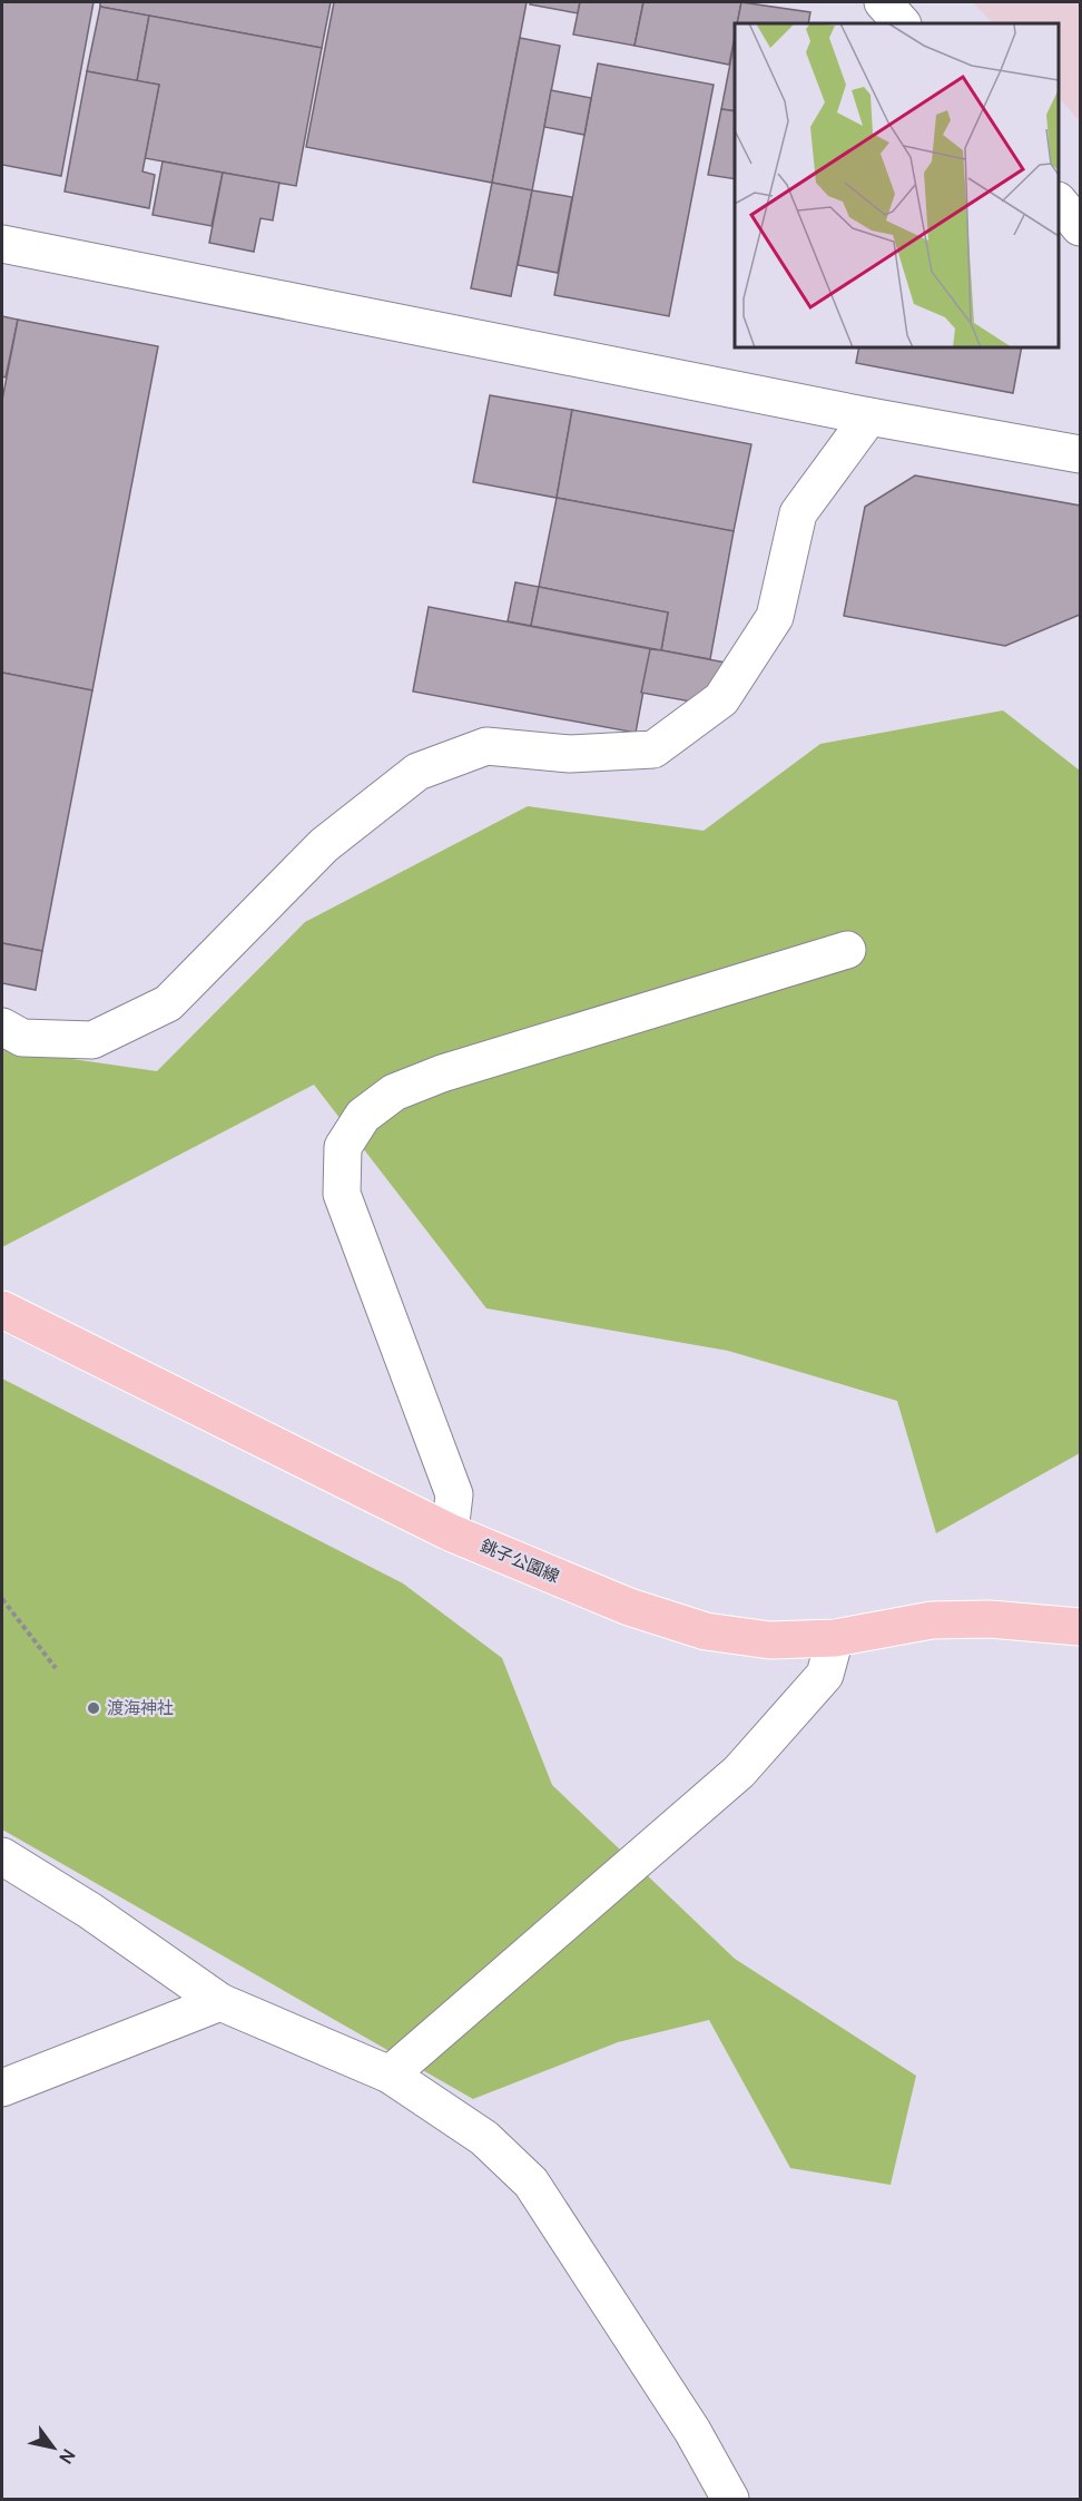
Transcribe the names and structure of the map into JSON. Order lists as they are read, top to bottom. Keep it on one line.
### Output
{"streets":{"main road":["銚子公園線"]},"places":["渡海神社"],"north":"bottom right"}
